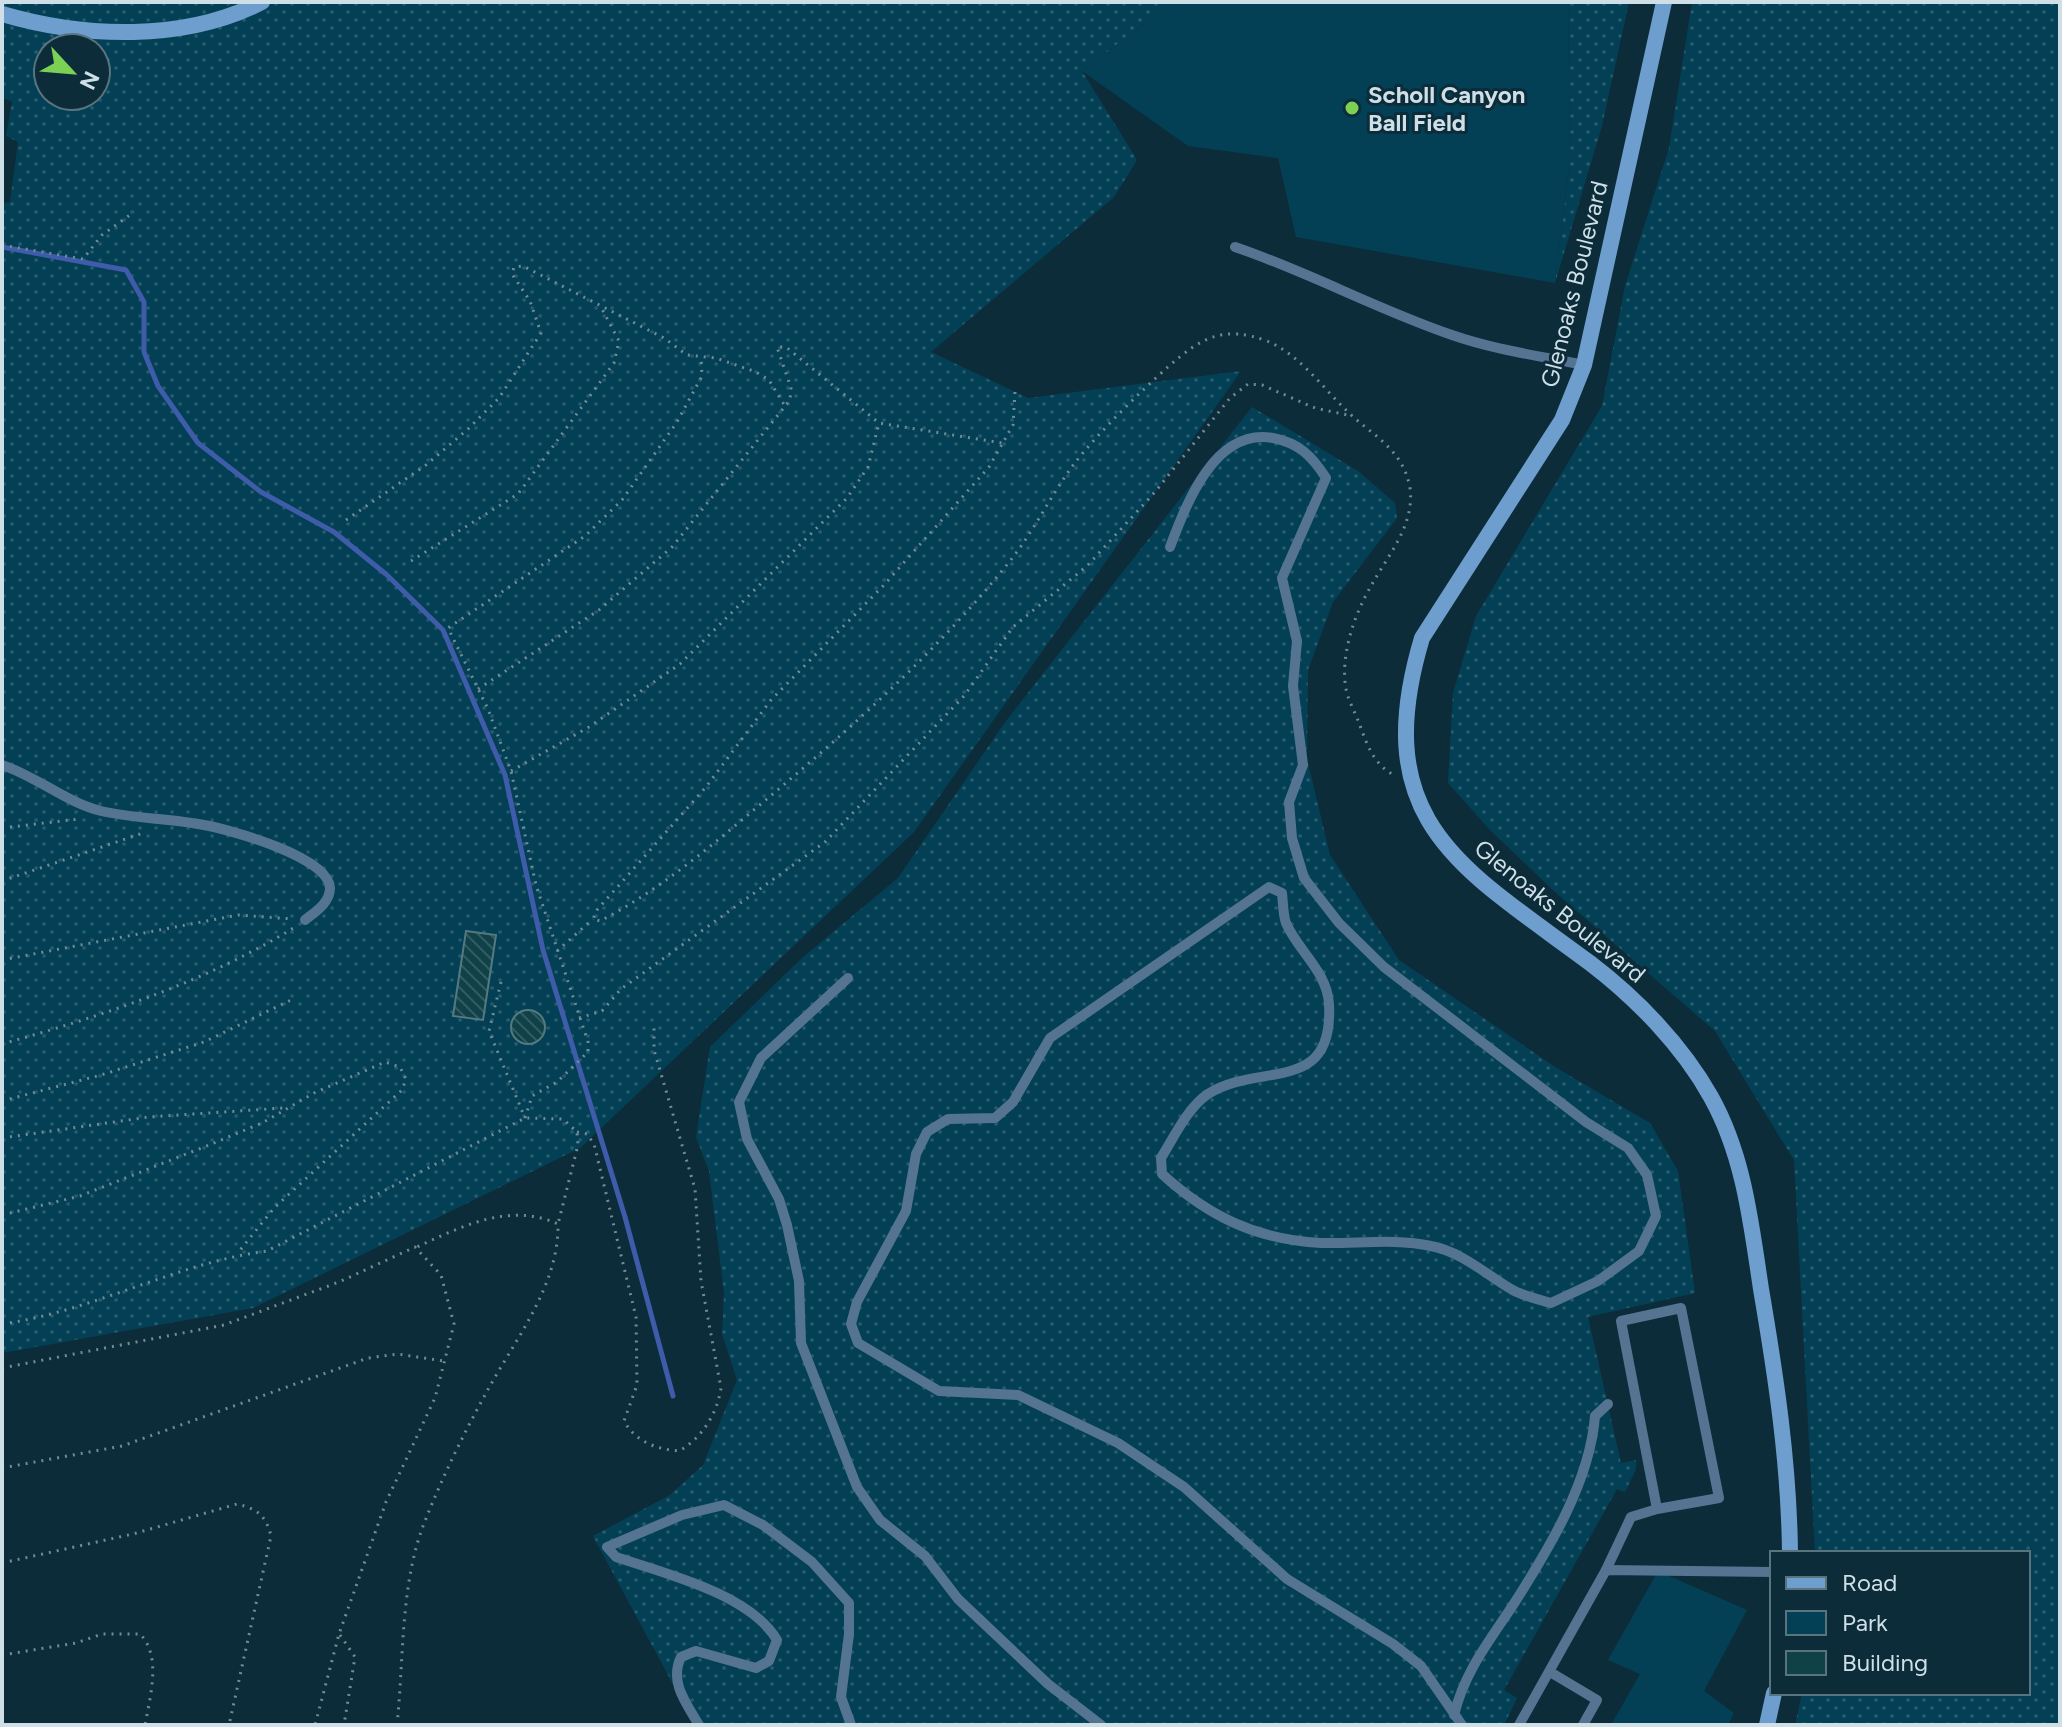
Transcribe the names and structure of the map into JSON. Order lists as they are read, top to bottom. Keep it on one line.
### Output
{"streets":{"street":["Glenoaks Boulevard"]},"places":["Scholl Canyon Ball Field"],"legend":["Road","Park","Building"],"north":"bottom right"}
